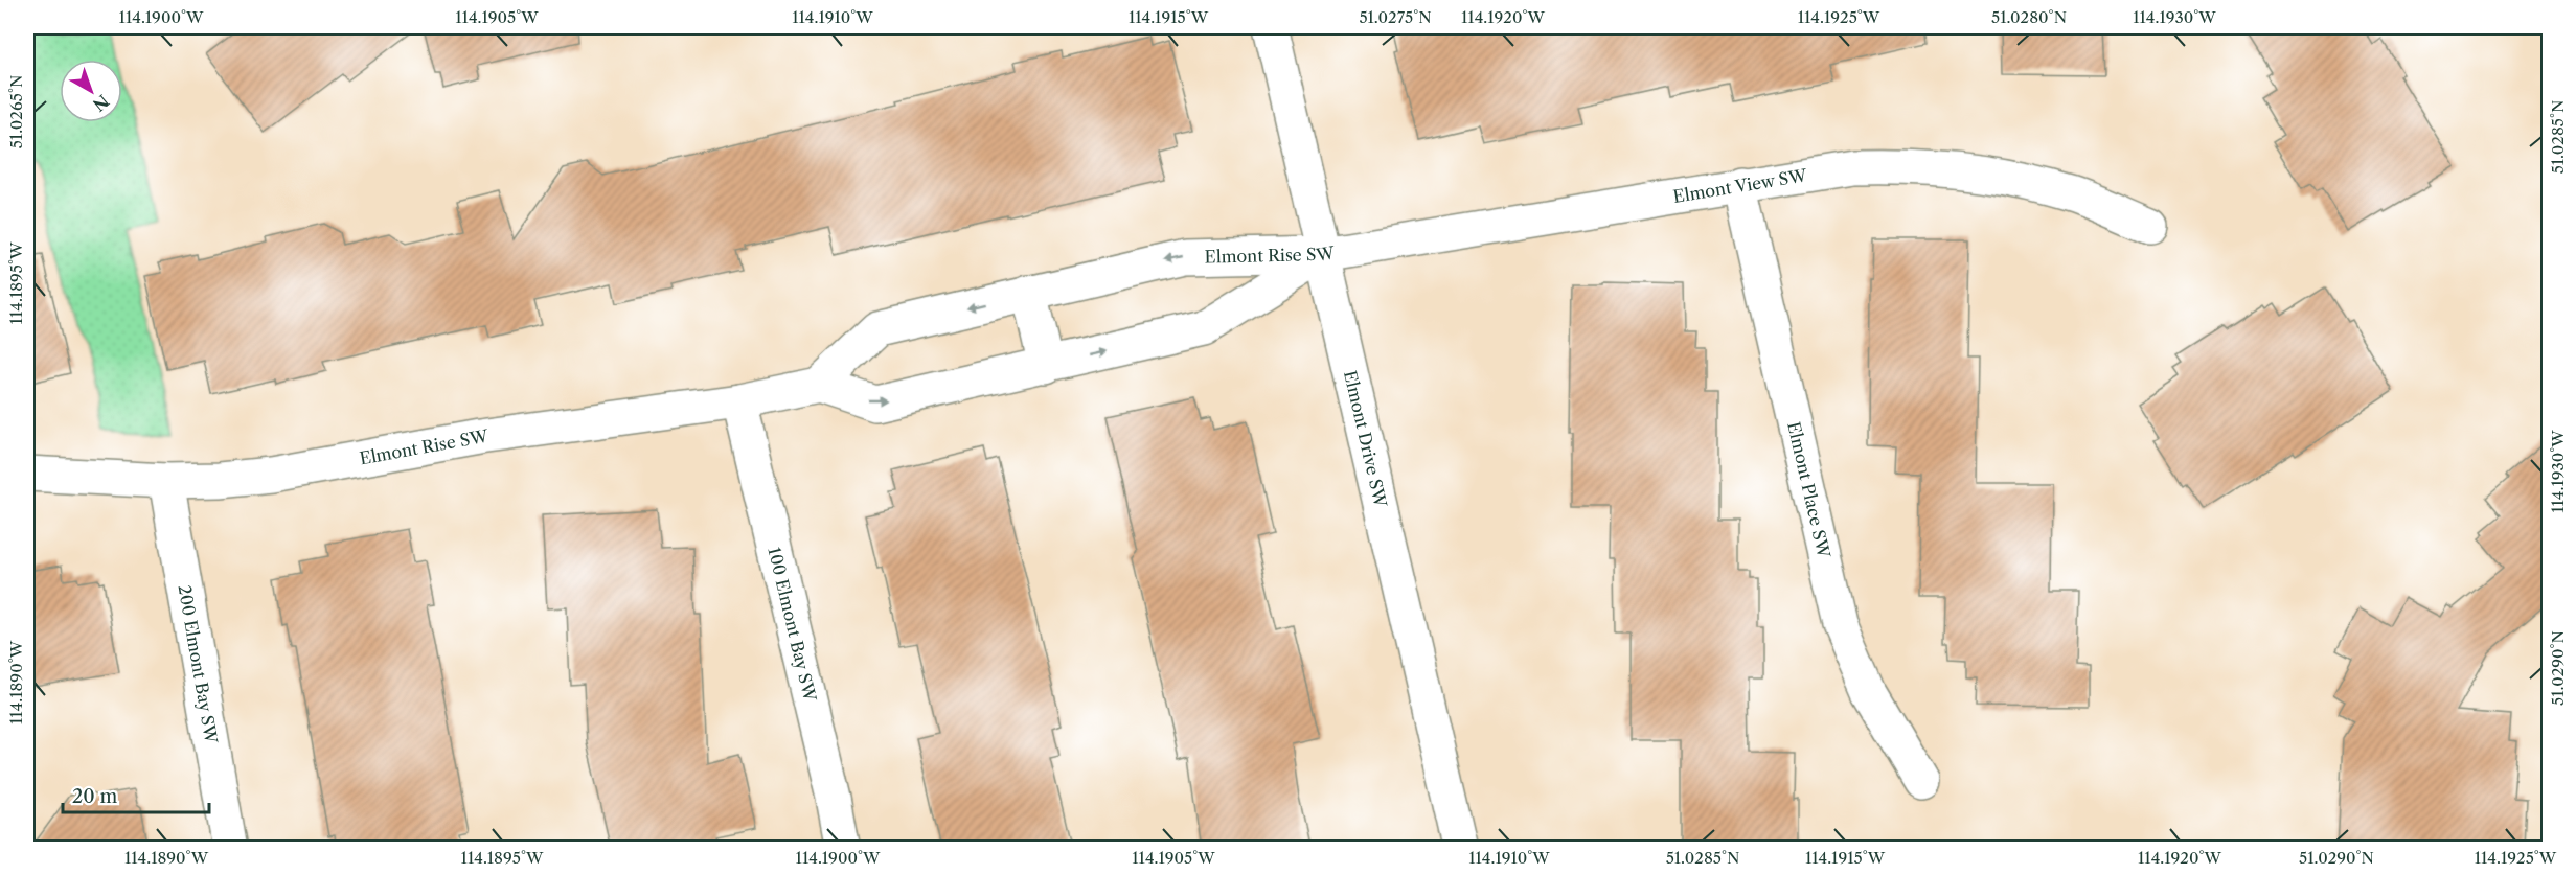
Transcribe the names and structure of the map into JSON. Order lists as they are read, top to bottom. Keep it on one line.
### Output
{"streets":{"street":["Elmont View SW","Elmont Rise SW","Elmont Drive SW","Elmont Place SW","100 Elmont Bay SW","200 Elmont Bay SW"]},"crossings":[["Elmont View SW","Elmont Rise SW"],["Elmont View SW","Elmont Drive SW"],["Elmont View SW","Elmont Place SW"],["Elmont Rise SW","Elmont Drive SW"],["Elmont Rise SW","100 Elmont Bay SW"],["Elmont Rise SW","200 Elmont Bay SW"]],"scale_bar":"20 m","north":"bottom right","coordinates":["114.1900°W","114.1905°W","114.1910°W","114.1915°W","51.0275°N","114.1920°W","114.1925°W","51.0280°N","114.1930°W","51.0265°N","51.0285°N","114.1895°W","51.0290°N","114.1890°W"]}
